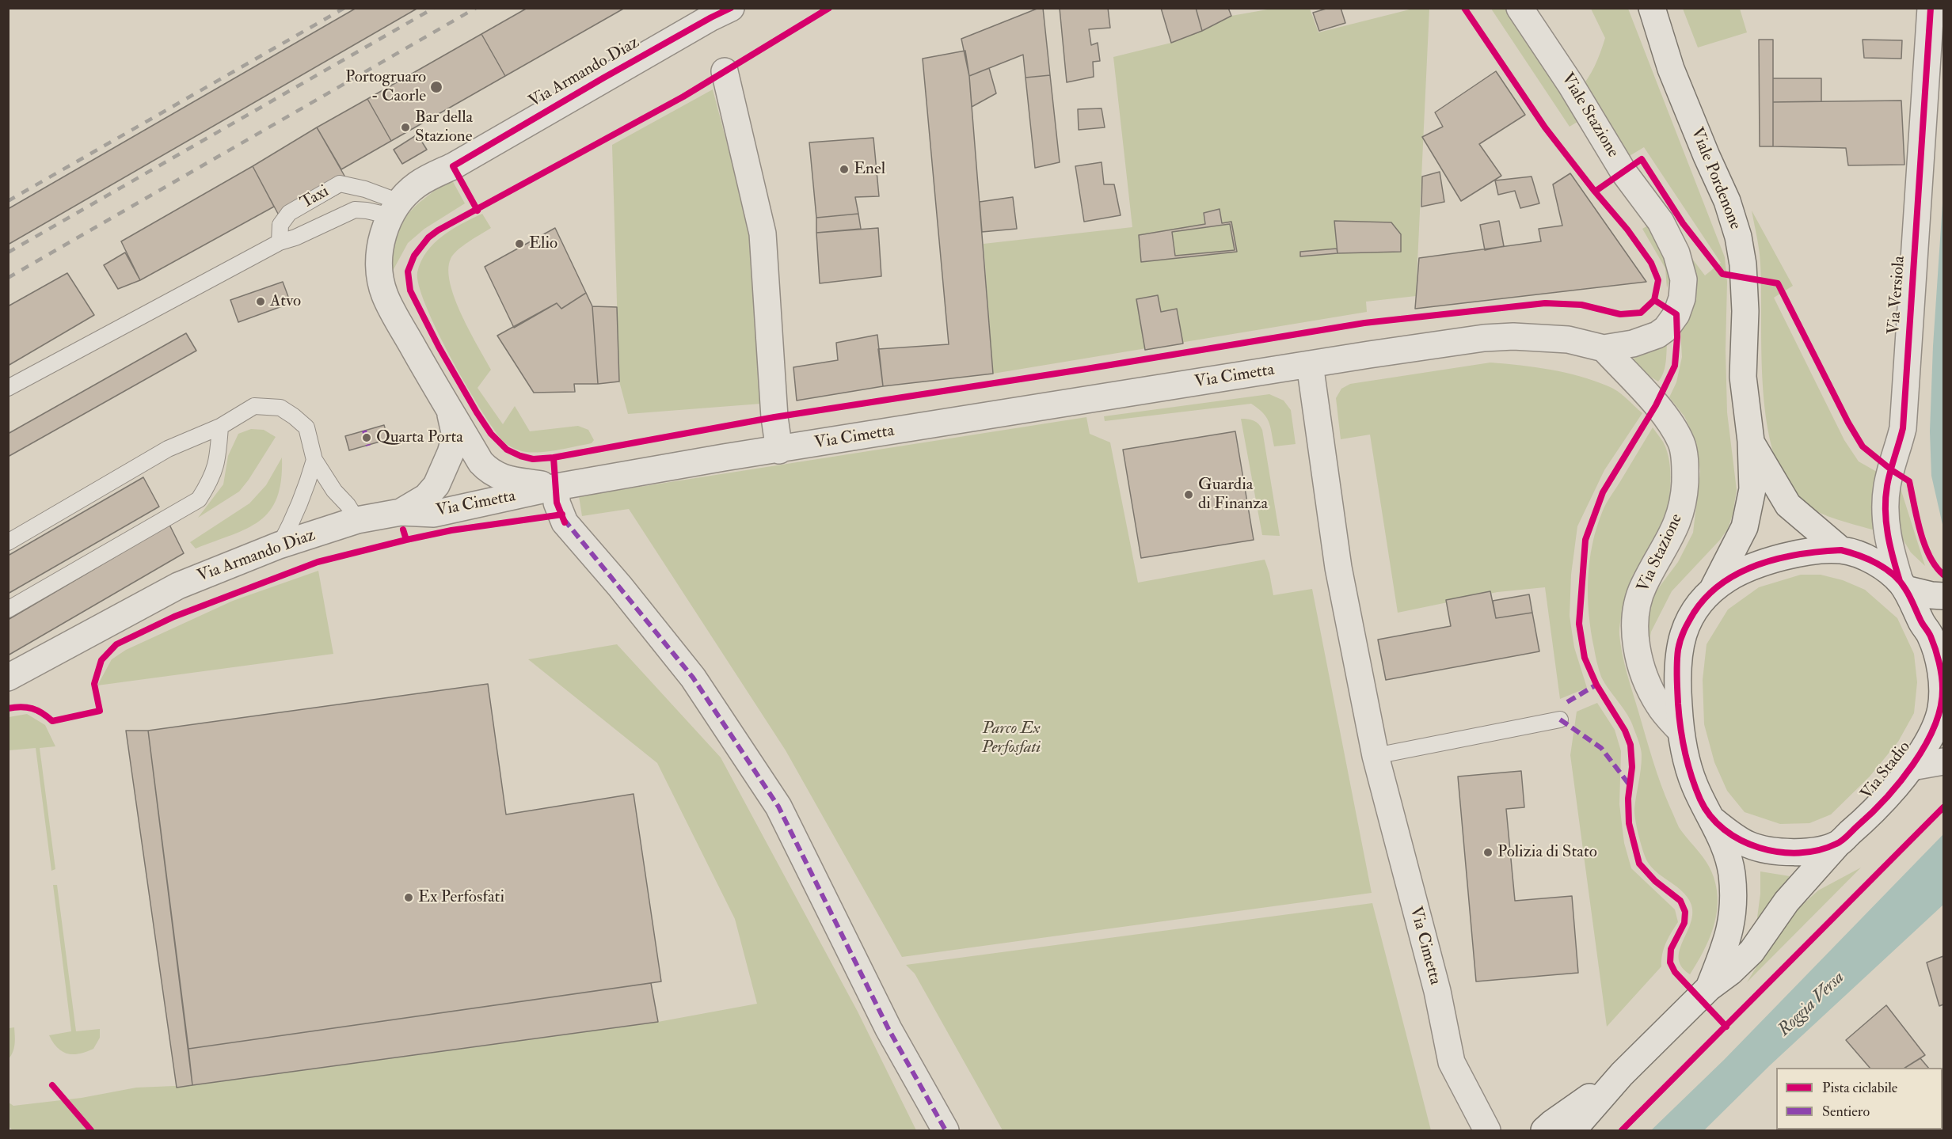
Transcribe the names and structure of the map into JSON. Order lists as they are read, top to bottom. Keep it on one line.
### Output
{"streets":{"street":["Via Armando Diaz","Viale Stazione","Viale Pordenone","Via Versiola","Via Cimetta","Via Stazione","Via Stadio"],"lane":["Taxi"]},"crossings":[["Via Armando Diaz","Taxi"],["Via Armando Diaz","Via Cimetta"],["Viale Stazione","Via Cimetta"],["Viale Stazione","Via Stazione"],["Viale Pordenone","Via Stadio"],["Via Versiola","Via Stadio"],["Via Cimetta","Via Stazione"],["Via Stazione","Via Stadio"]],"water":["Roggia Versa"],"parks":["Parco Ex Perfosfati"],"places":["Portogruaro - Caorle","Bar della Stazione","Enel","Elio","Atvo","Quarta Porta","Guardia di Finanza","Polizia di Stato","Ex Perfosfati"],"legend":["Pista ciclabile","Sentiero"]}
